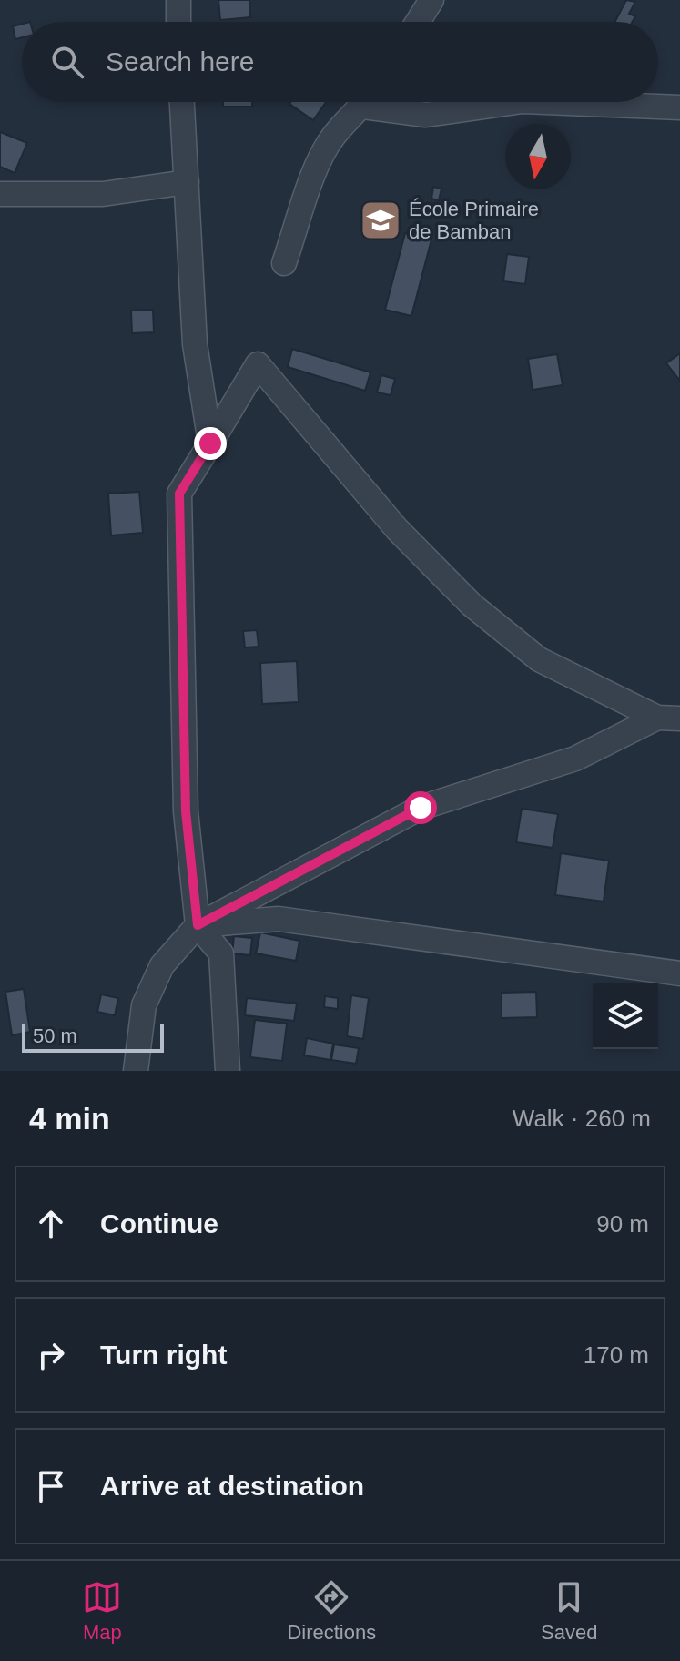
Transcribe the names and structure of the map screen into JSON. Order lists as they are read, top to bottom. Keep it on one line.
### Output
{"places":{"school or university":["École Primaire de Bamban"]},"scale_bar":"50 m","north":"bottom","page":{"search":"Search here","scale":"50 m","heading":["4 min","Walk · 260 m"],"list":[["Continue","90 m"],["Turn right","170 m"],"Arrive at destination"],"nav":["Map","Directions","Saved"]}}
